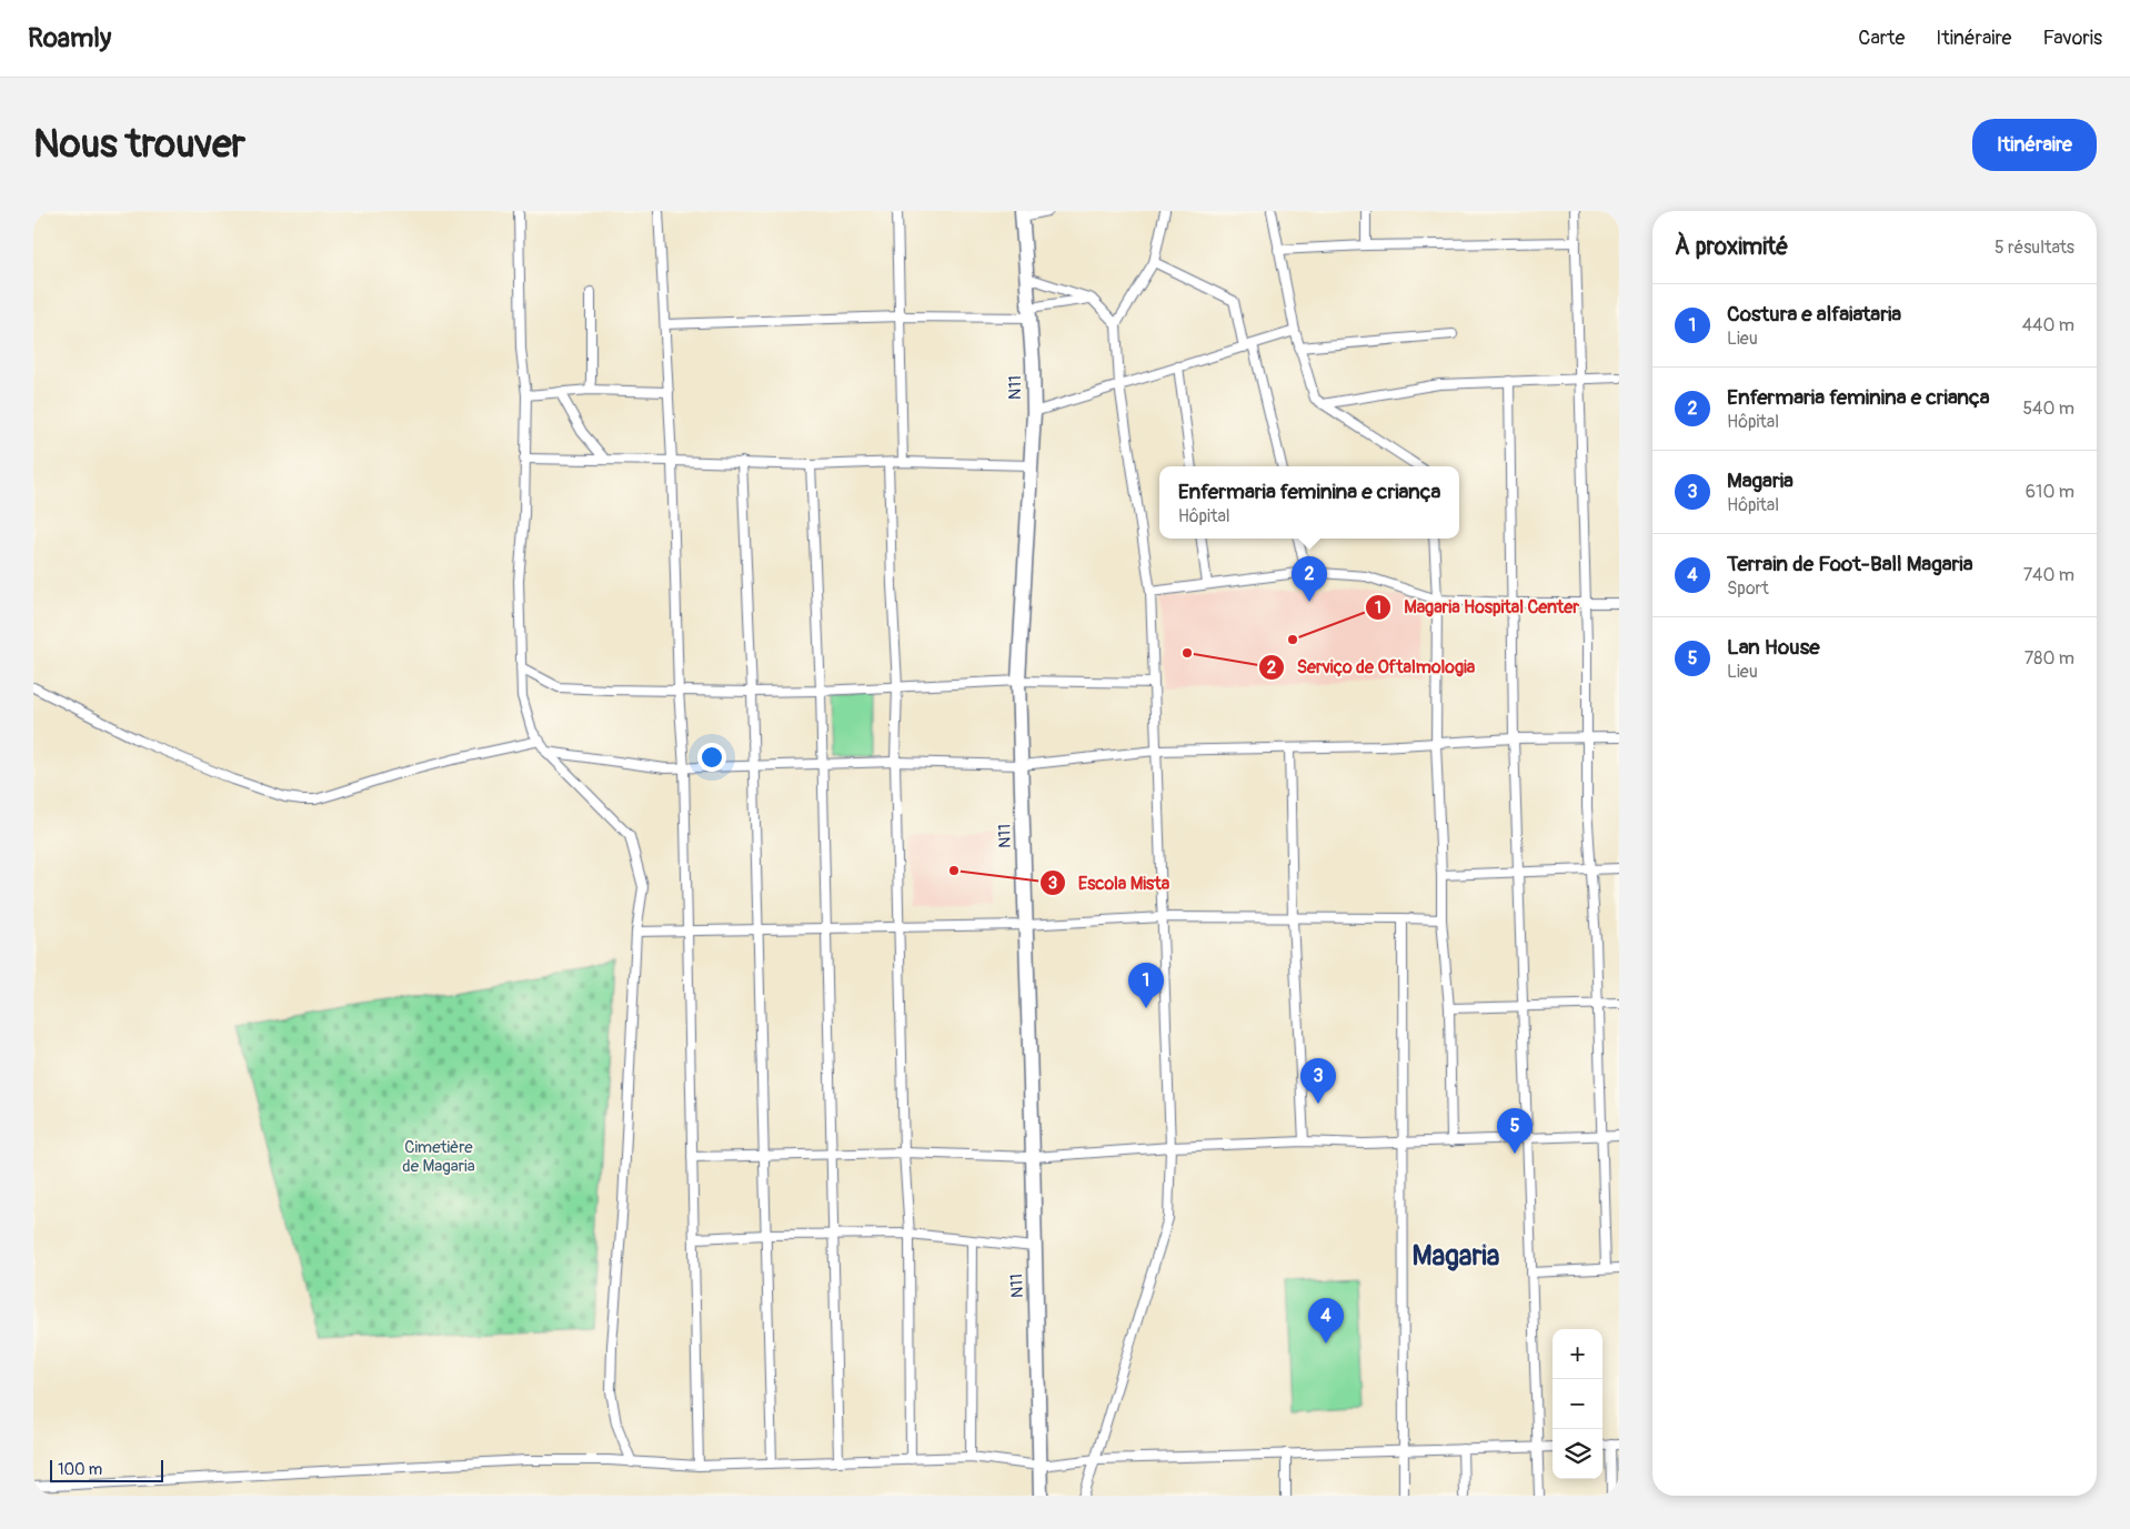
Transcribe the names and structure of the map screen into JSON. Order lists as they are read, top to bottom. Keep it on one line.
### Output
{"streets":{"main road":["N11"]},"districts":["Magaria"],"parks":["Cimetière de Magaria"],"places":["Magaria Hospital Center","Serviço de Oftalmologia","Escola Mista"],"scale_bar":"100 m","page":{"header":"Roamly","nav":["Carte","Itinéraire","Favoris"],"buttons":"Itinéraire","title":"Nous trouver","heading":["À proximité","5 résultats"],"list":[{"mark":"1","name":"Costura e alfaiataria","note":"Lieu","value":"440 m"},{"mark":"2","name":"Enfermaria feminina e criança","note":"Hôpital","value":"540 m"},{"mark":"3","name":"Magaria","note":"Hôpital","value":"610 m"},{"mark":"4","name":"Terrain de Foot-Ball Magaria","note":"Sport","value":"740 m"},{"mark":"5","name":"Lan House","note":"Lieu","value":"780 m"}],"popup":["Enfermaria feminina e criança","Hôpital"],"pins":["2","1","3","5","4"],"map_buttons":["+","−"],"scale":"100 m"}}
